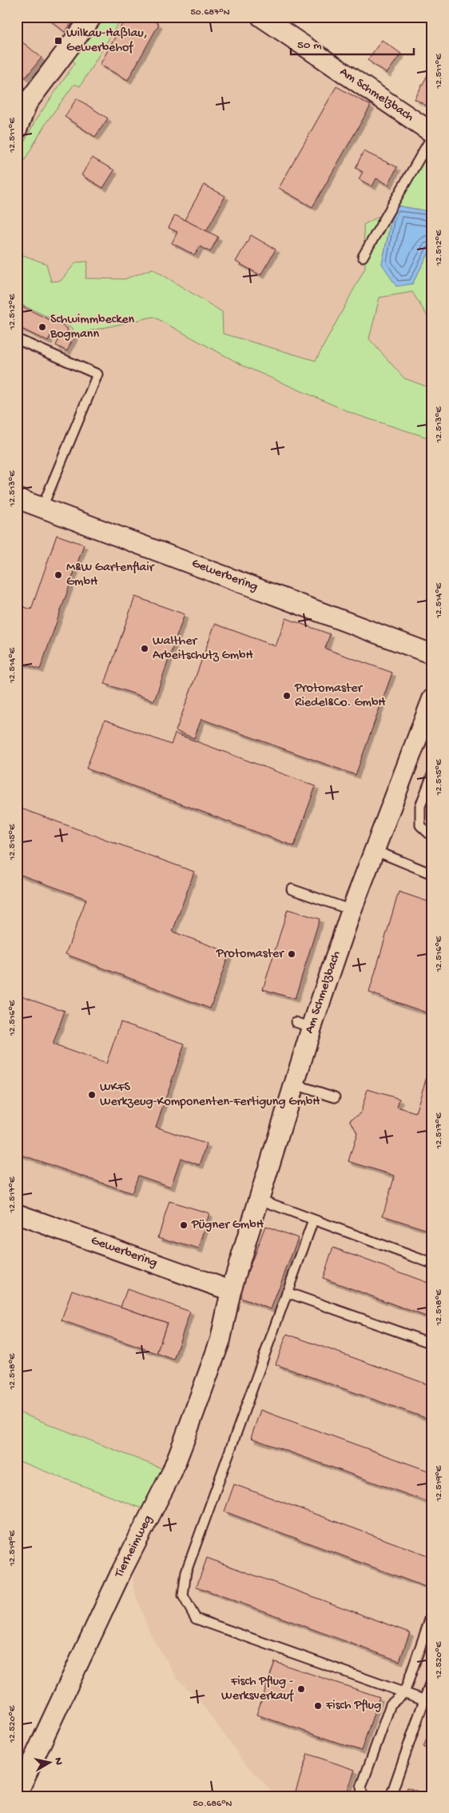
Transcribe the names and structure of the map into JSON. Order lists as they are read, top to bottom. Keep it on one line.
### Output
{"streets":{"street":["Am Schmelzbach","Gewerbering","Tierheimweg"]},"crossings":[["Am Schmelzbach","Gewerbering"],["Am Schmelzbach","Tierheimweg"],["Gewerbering","Tierheimweg"]],"places":{"transit":["Wilkau-Haßlau, Gewerbehof"],"other":["Schwimmbecken Bogmann","M&W Gartenflair GmbH","Walther Arbeitschutz GmbH","Protomaster Riedel&Co. GmbH","Protomaster","WKFS Werkzeug-Komponenten-Fertigung GmbH","Pügner GmbH","Fisch Pflug - Werksverkauf","Fisch Pflug"]},"scale_bar":"50 m","north":"right","coordinates":["50.687°N","12.511°E","12.512°E","12.513°E","12.514°E","12.515°E","12.516°E","12.517°E","12.518°E","12.519°E","12.520°E","50.686°N"]}
